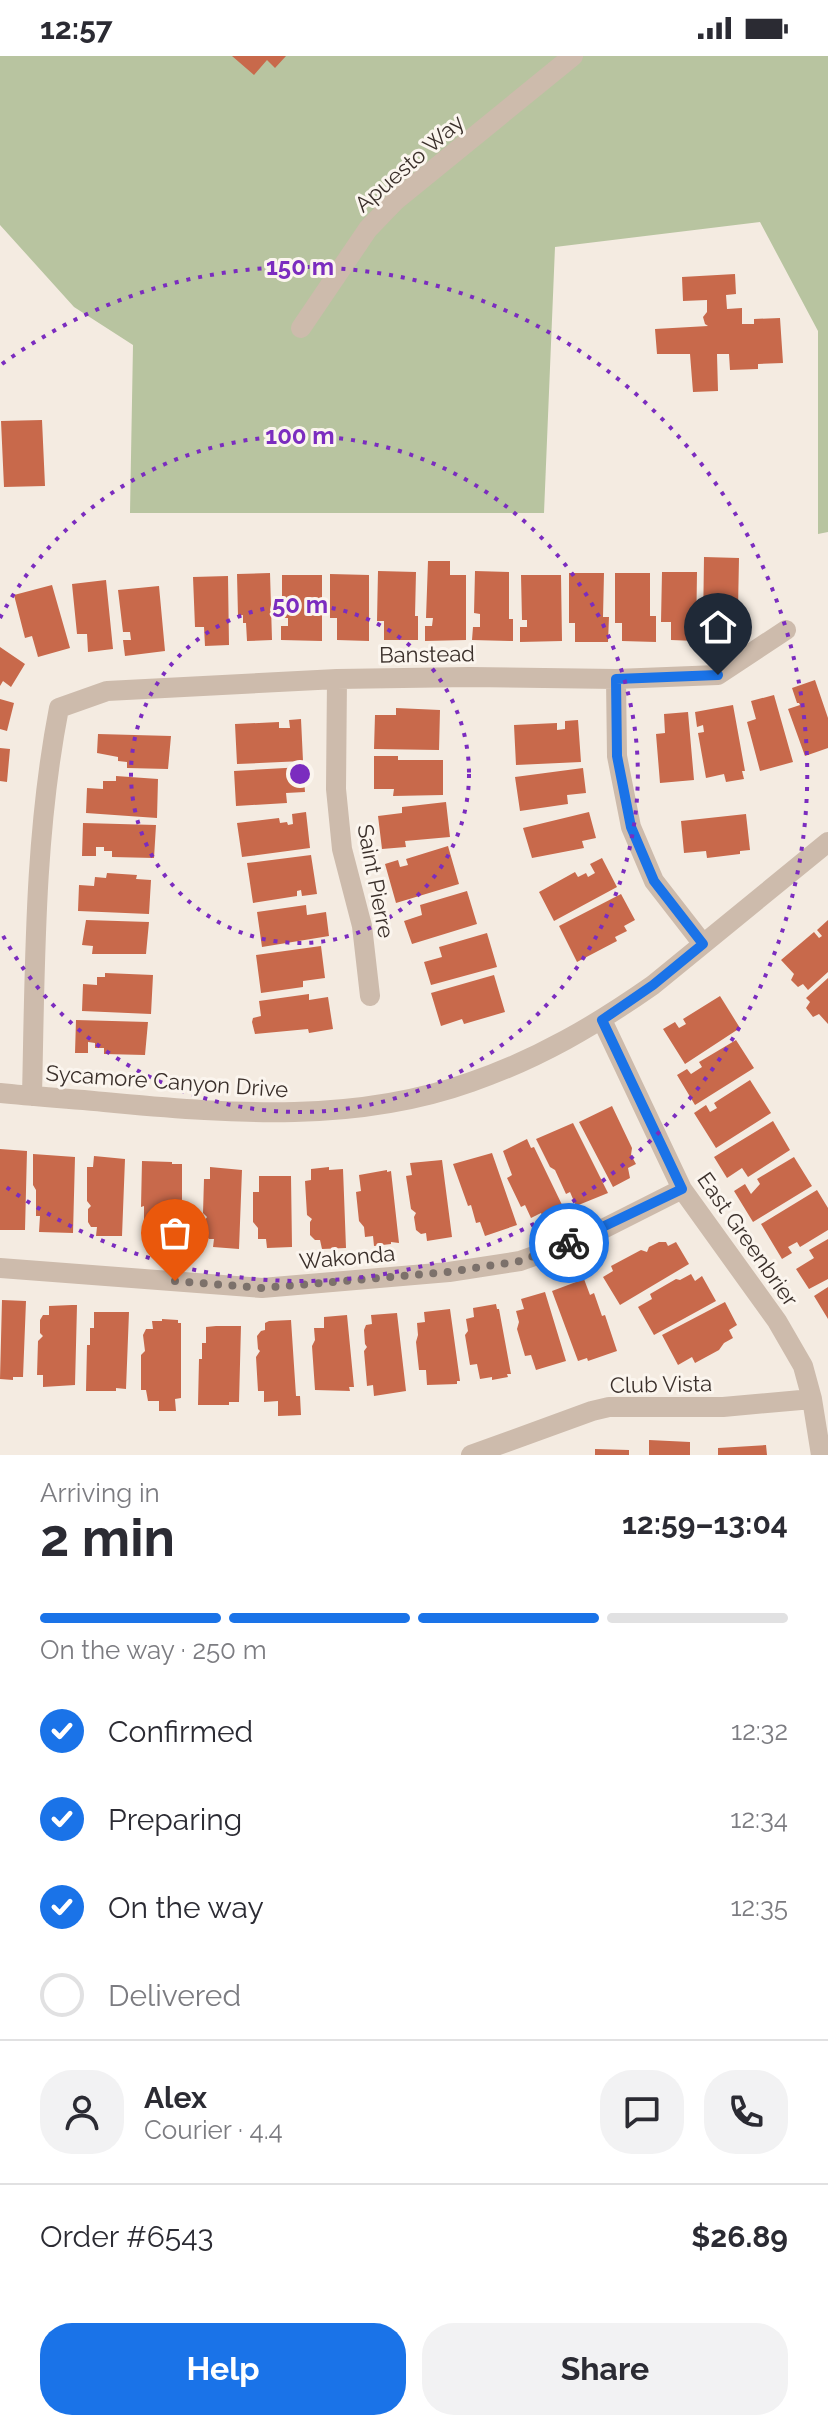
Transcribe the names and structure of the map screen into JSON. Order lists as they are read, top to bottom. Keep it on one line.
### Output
{"streets":{"street":["Apuesto Way","Banstead","Saint Pierre","Sycamore Canyon Drive","East Greenbrier","Wakonda","Club Vista"]},"crossings":[["Banstead","Saint Pierre"],["Banstead","Sycamore Canyon Drive"],["Sycamore Canyon Drive","East Greenbrier"],["East Greenbrier","Wakonda"],["East Greenbrier","Club Vista"]],"page":{"status":"12:57","heading":["2 min","Arriving in","12:59–13:04"],"panel":["Alex","Courier · 4.4","Order #6543","$26.89"],"bar":"On the way · 250 m","list":[["Confirmed","12:32"],["Preparing","12:34"],["On the way","12:35"],"Delivered"],"buttons":["Help","Share"]},"rings":["150 m","100 m","50 m"]}
